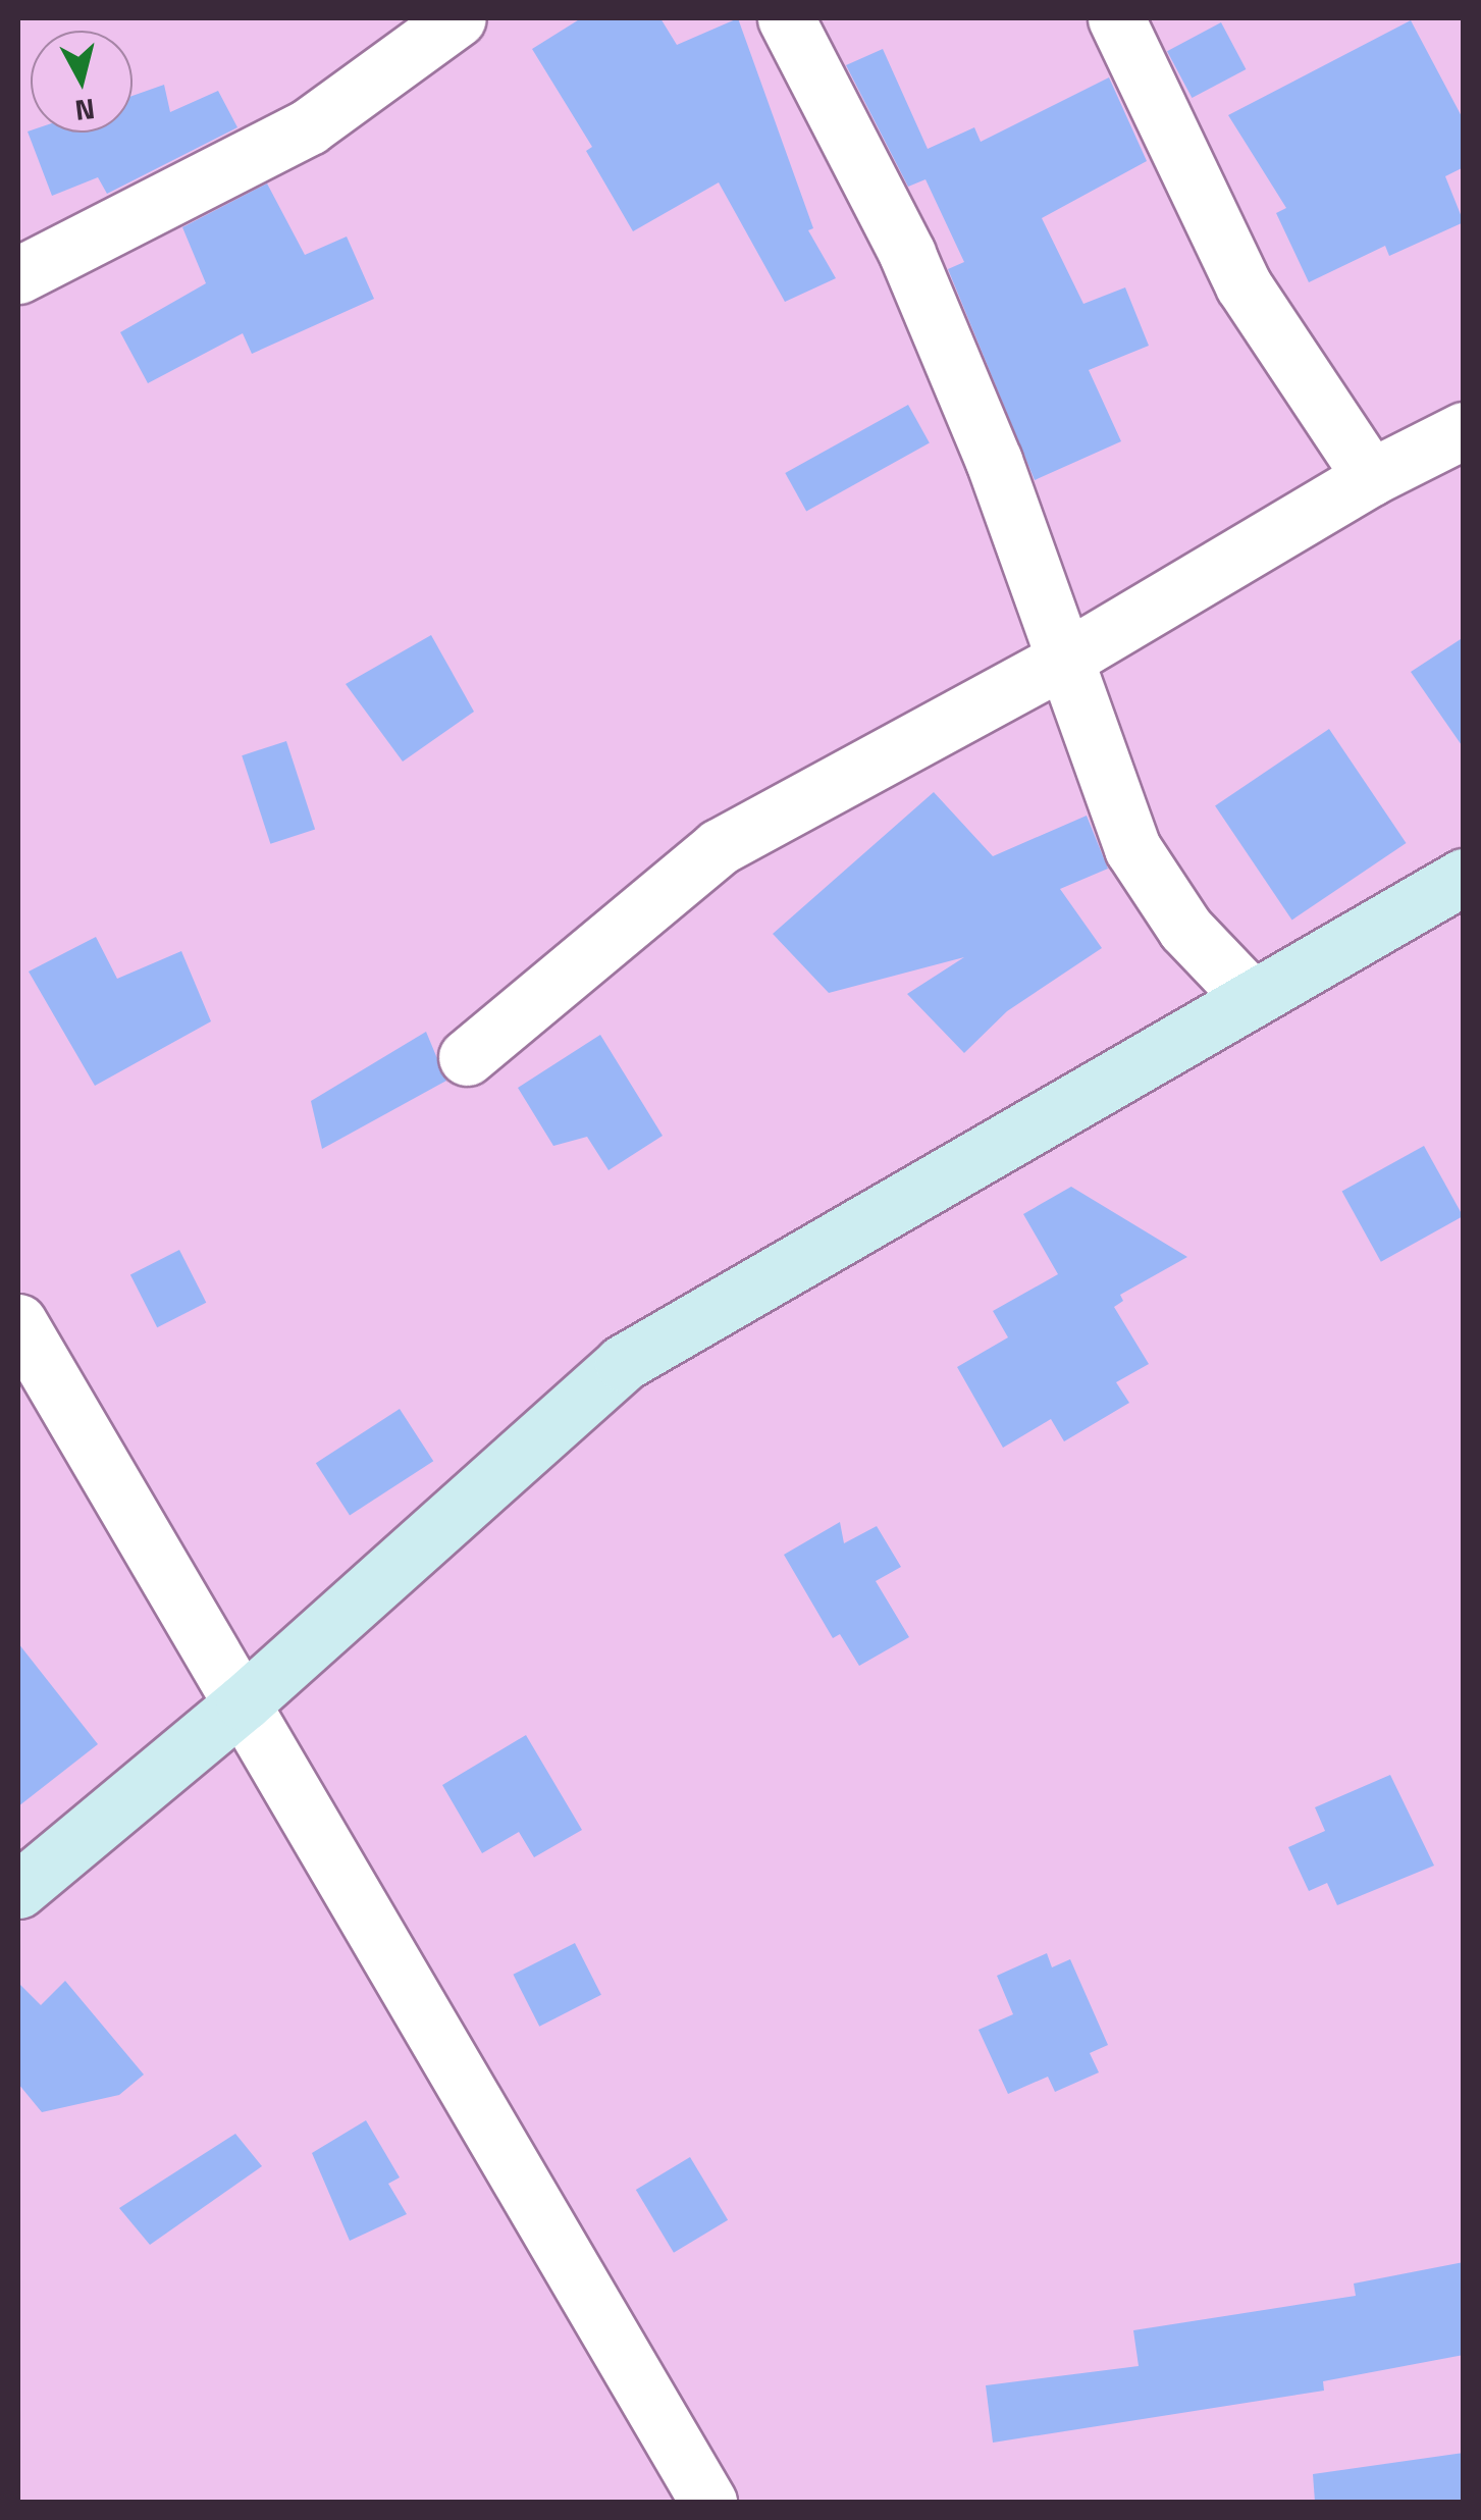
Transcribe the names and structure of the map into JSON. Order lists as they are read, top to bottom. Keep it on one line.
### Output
{"north":"bottom"}
